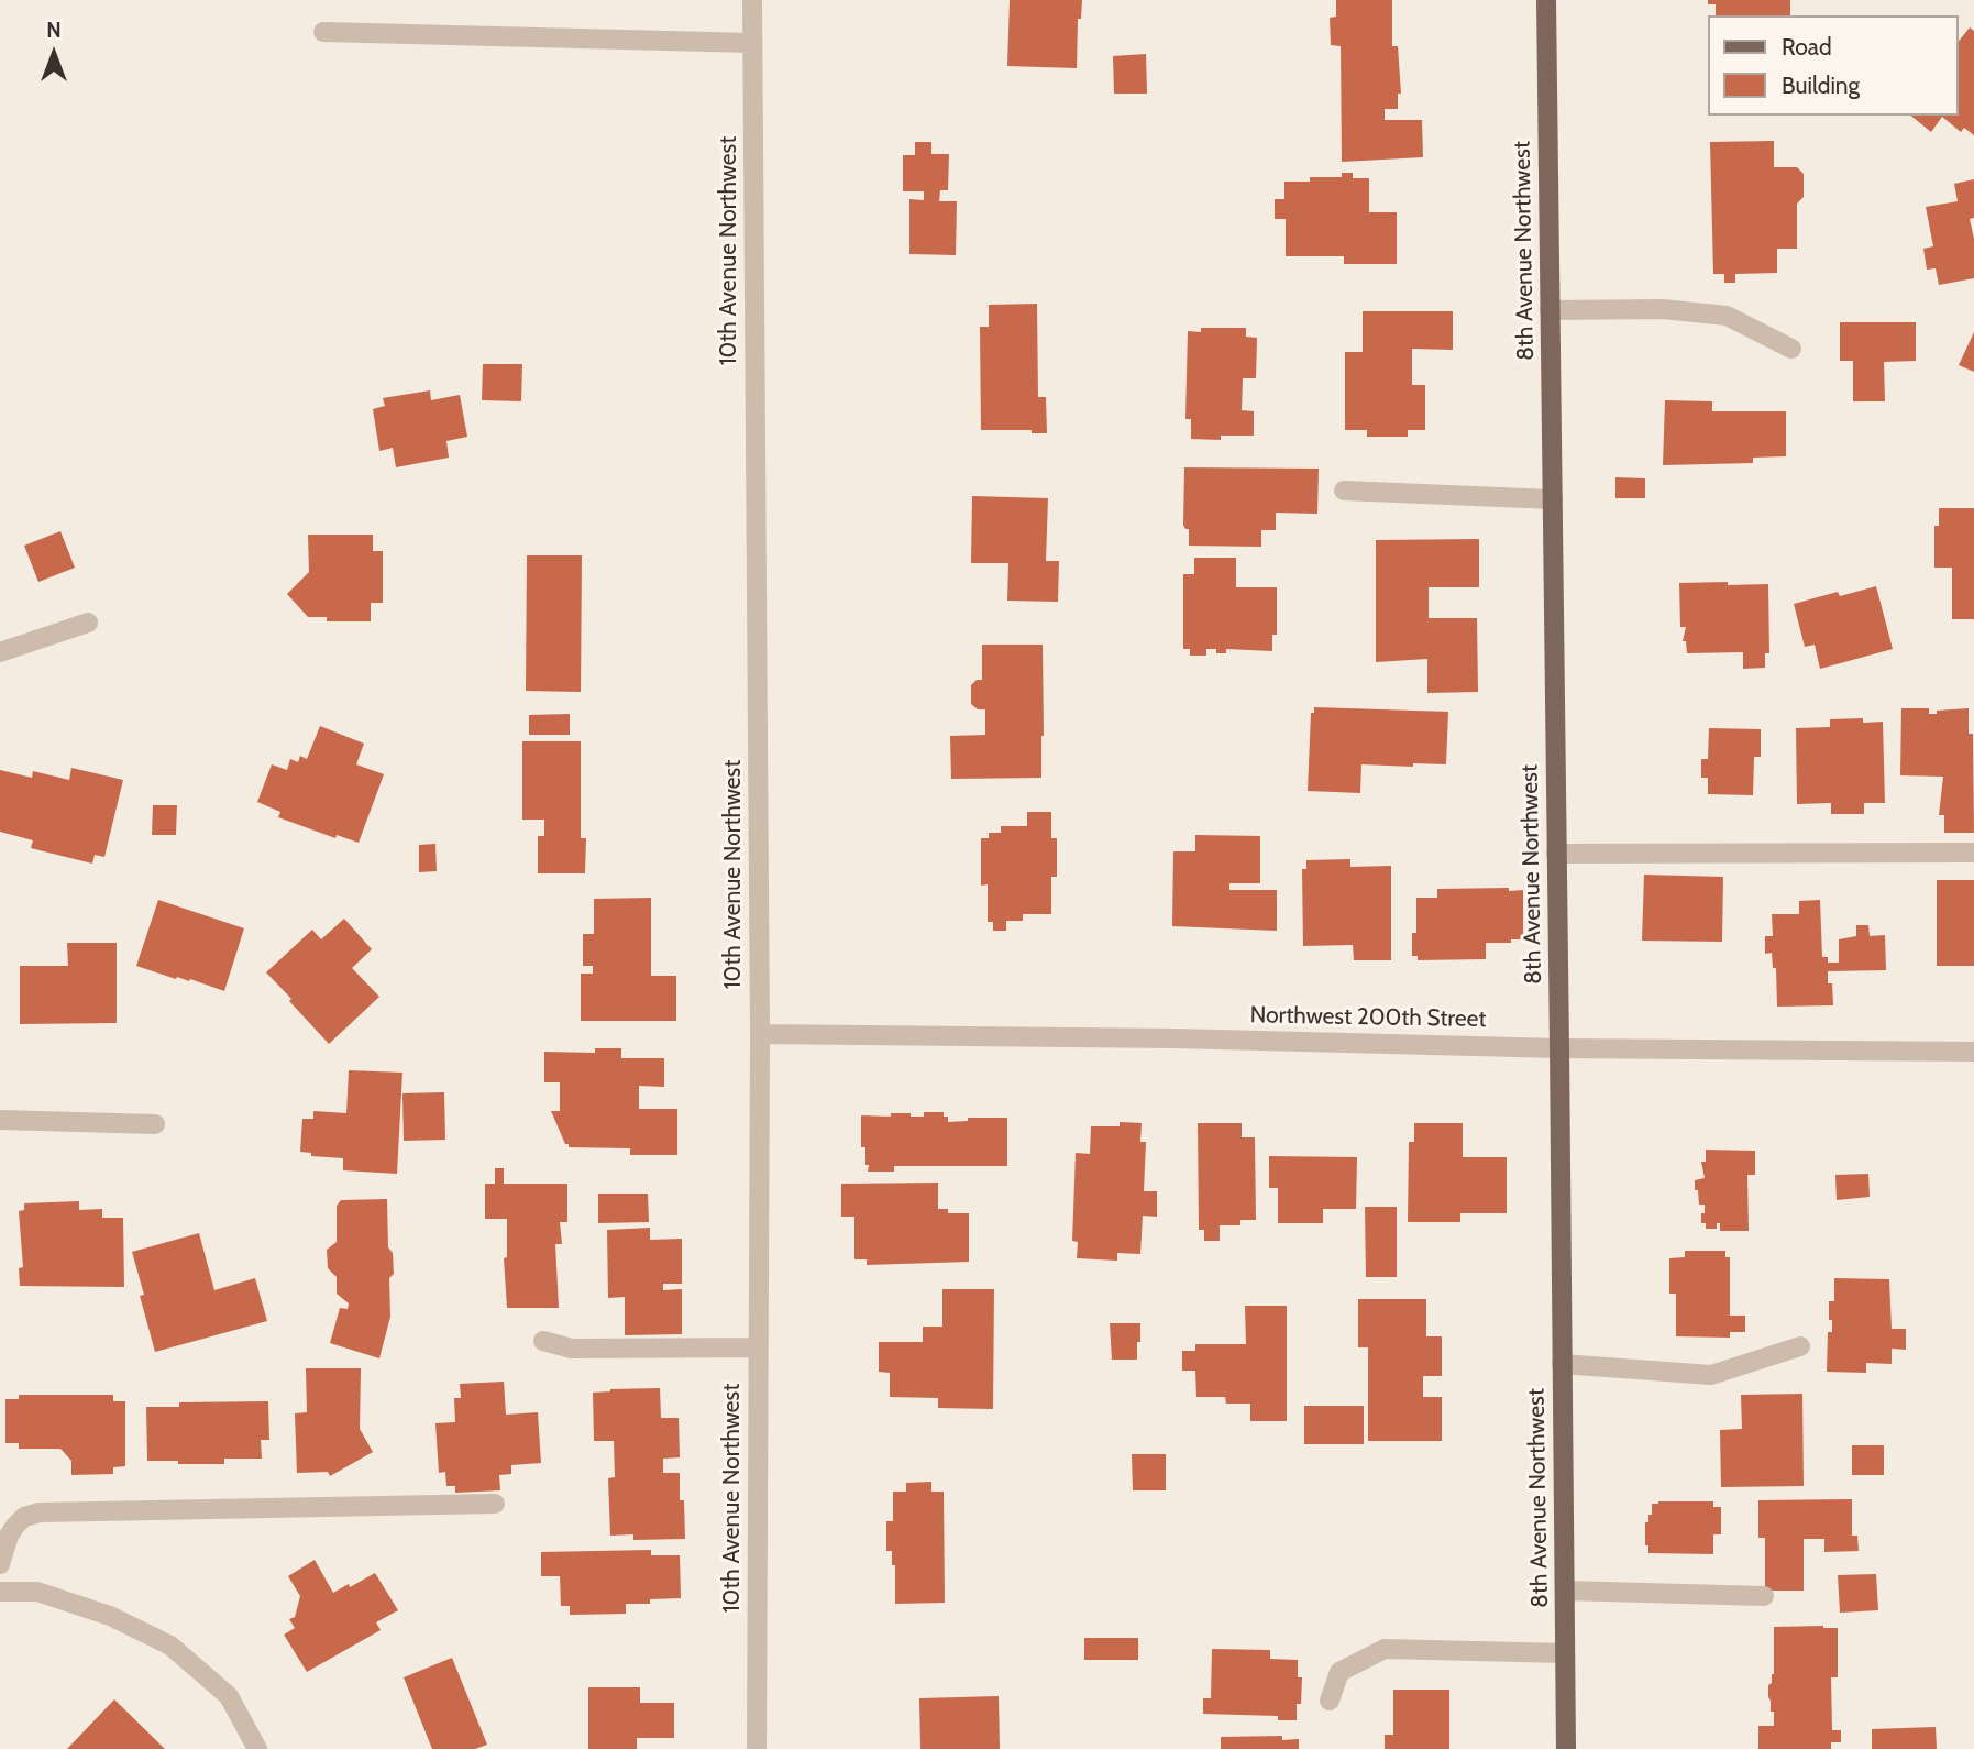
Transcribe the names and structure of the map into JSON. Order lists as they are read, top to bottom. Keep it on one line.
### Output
{"streets":{"main road":["8th Avenue Northwest"],"street":["10th Avenue Northwest","Northwest 200th Street"]},"crossings":[["10th Avenue Northwest","Northwest 200th Street"],["8th Avenue Northwest","Northwest 200th Street"]],"legend":["Road","Building"],"north":"top"}
